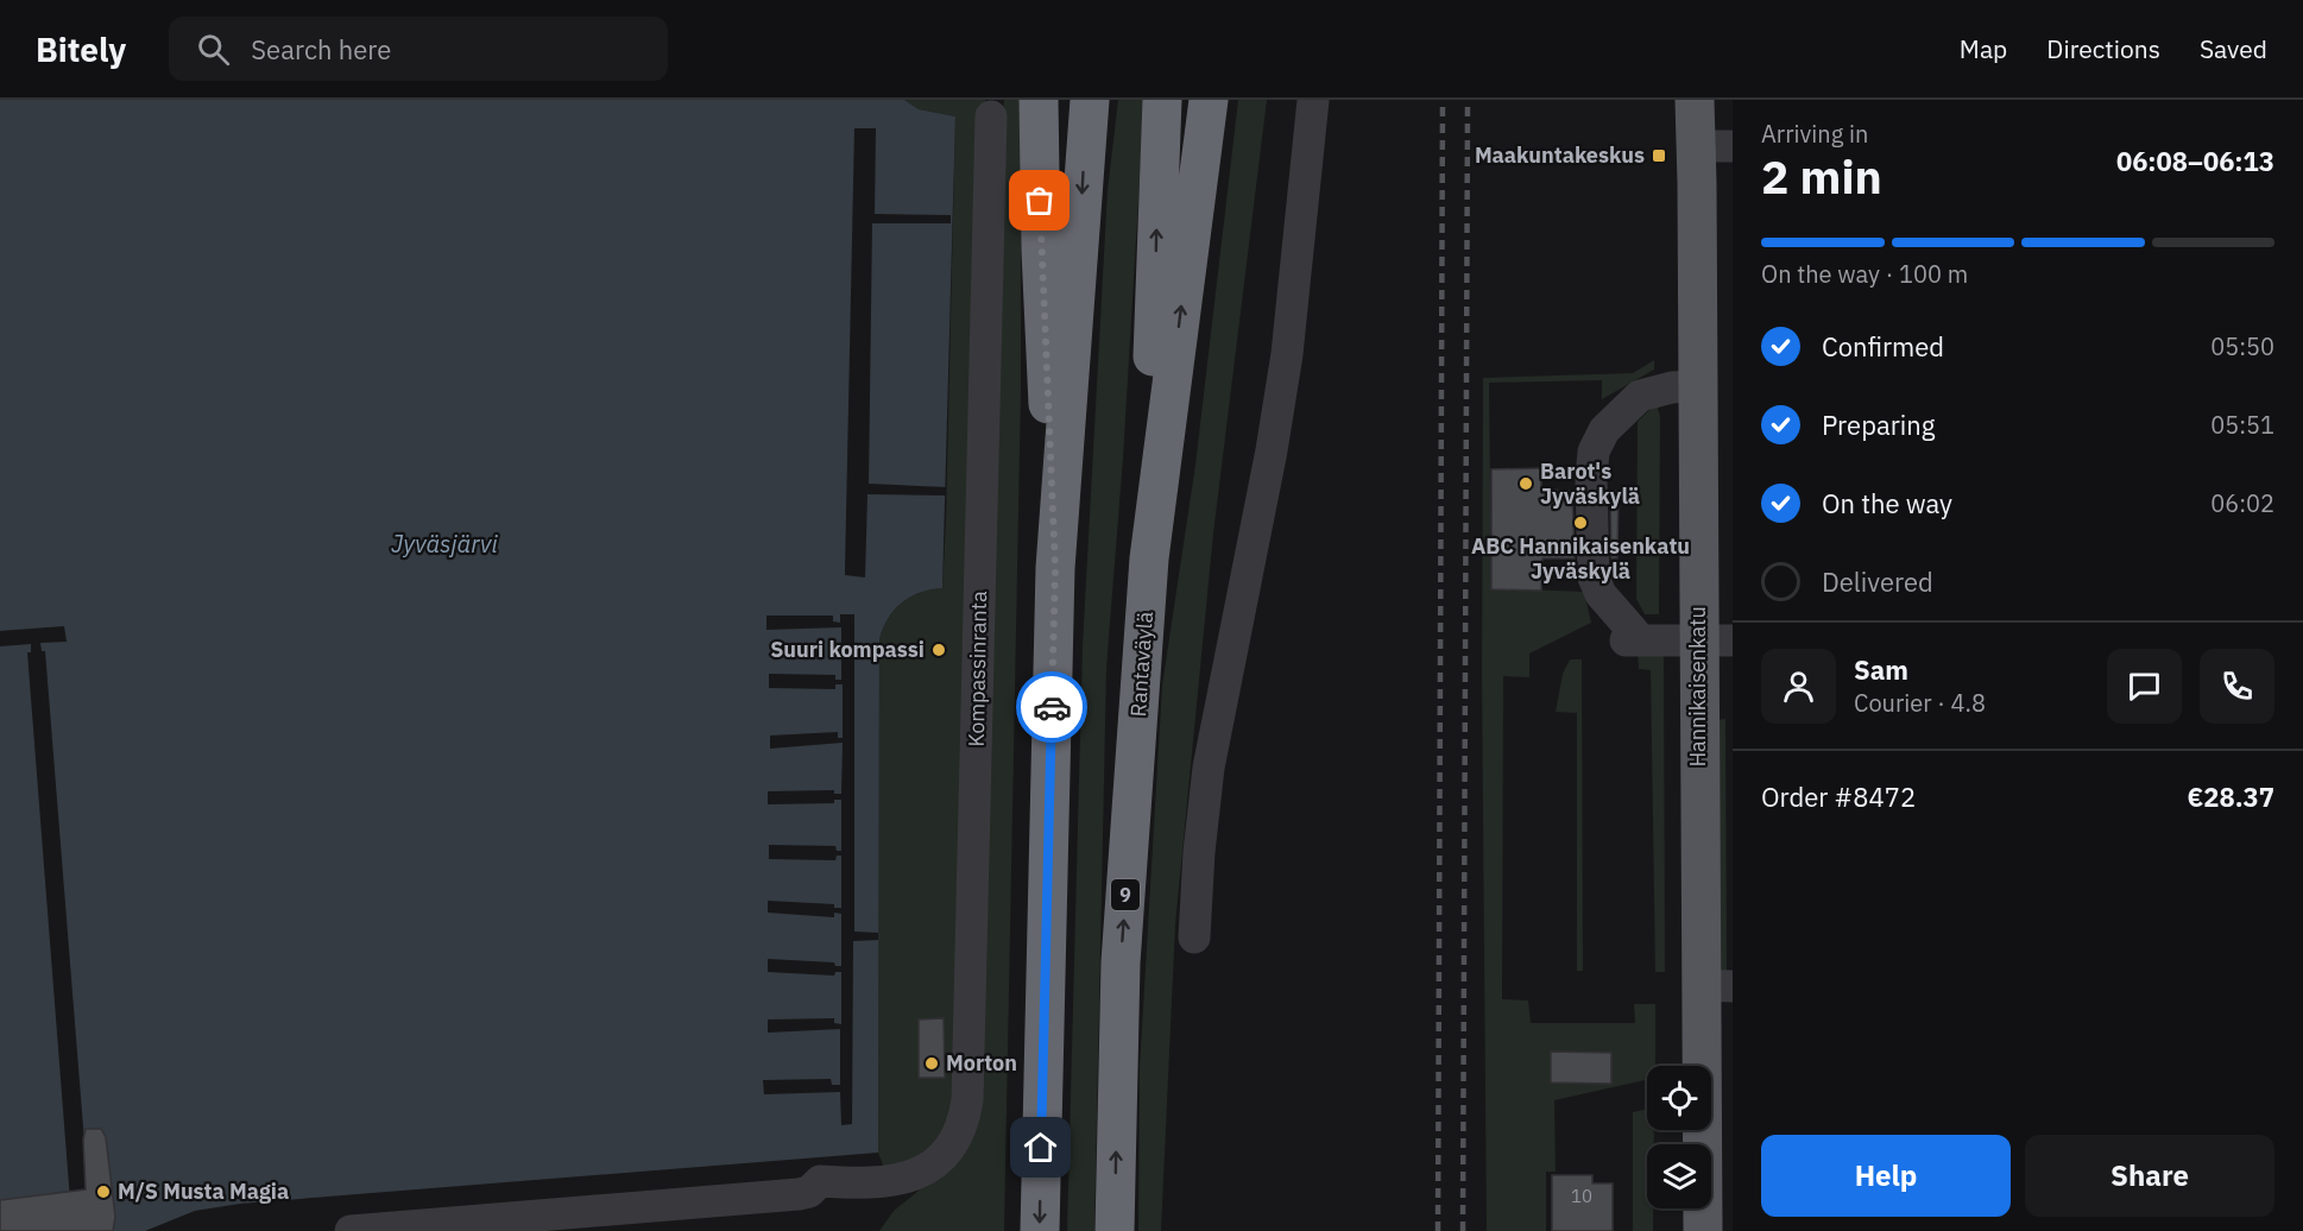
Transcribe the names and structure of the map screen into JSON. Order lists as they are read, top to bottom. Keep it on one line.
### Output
{"streets":{"highway":["Rantaväylä","9"],"main road":["Hannikaisenkatu"],"lane":["Kompassinranta"]},"water":["Jyväsjärvi"],"places":{"transit":["Maakuntakeskus"],"other":["Barot's Jyväskylä","ABC Hannikaisenkatu Jyväskylä","Suuri kompassi","Morton","M/S Musta Magia"]},"house_numbers":["10"],"page":{"header":"Bitely","search":"Search here","nav":["Map","Directions","Saved"],"heading":["2 min","Arriving in","06:08–06:13"],"panel":["Sam","Courier · 4.8","Order #8472","€28.37"],"bar":"On the way · 100 m","list":[["Confirmed","05:50"],["Preparing","05:51"],["On the way","06:02"],"Delivered"],"buttons":["Help","Share"]}}
